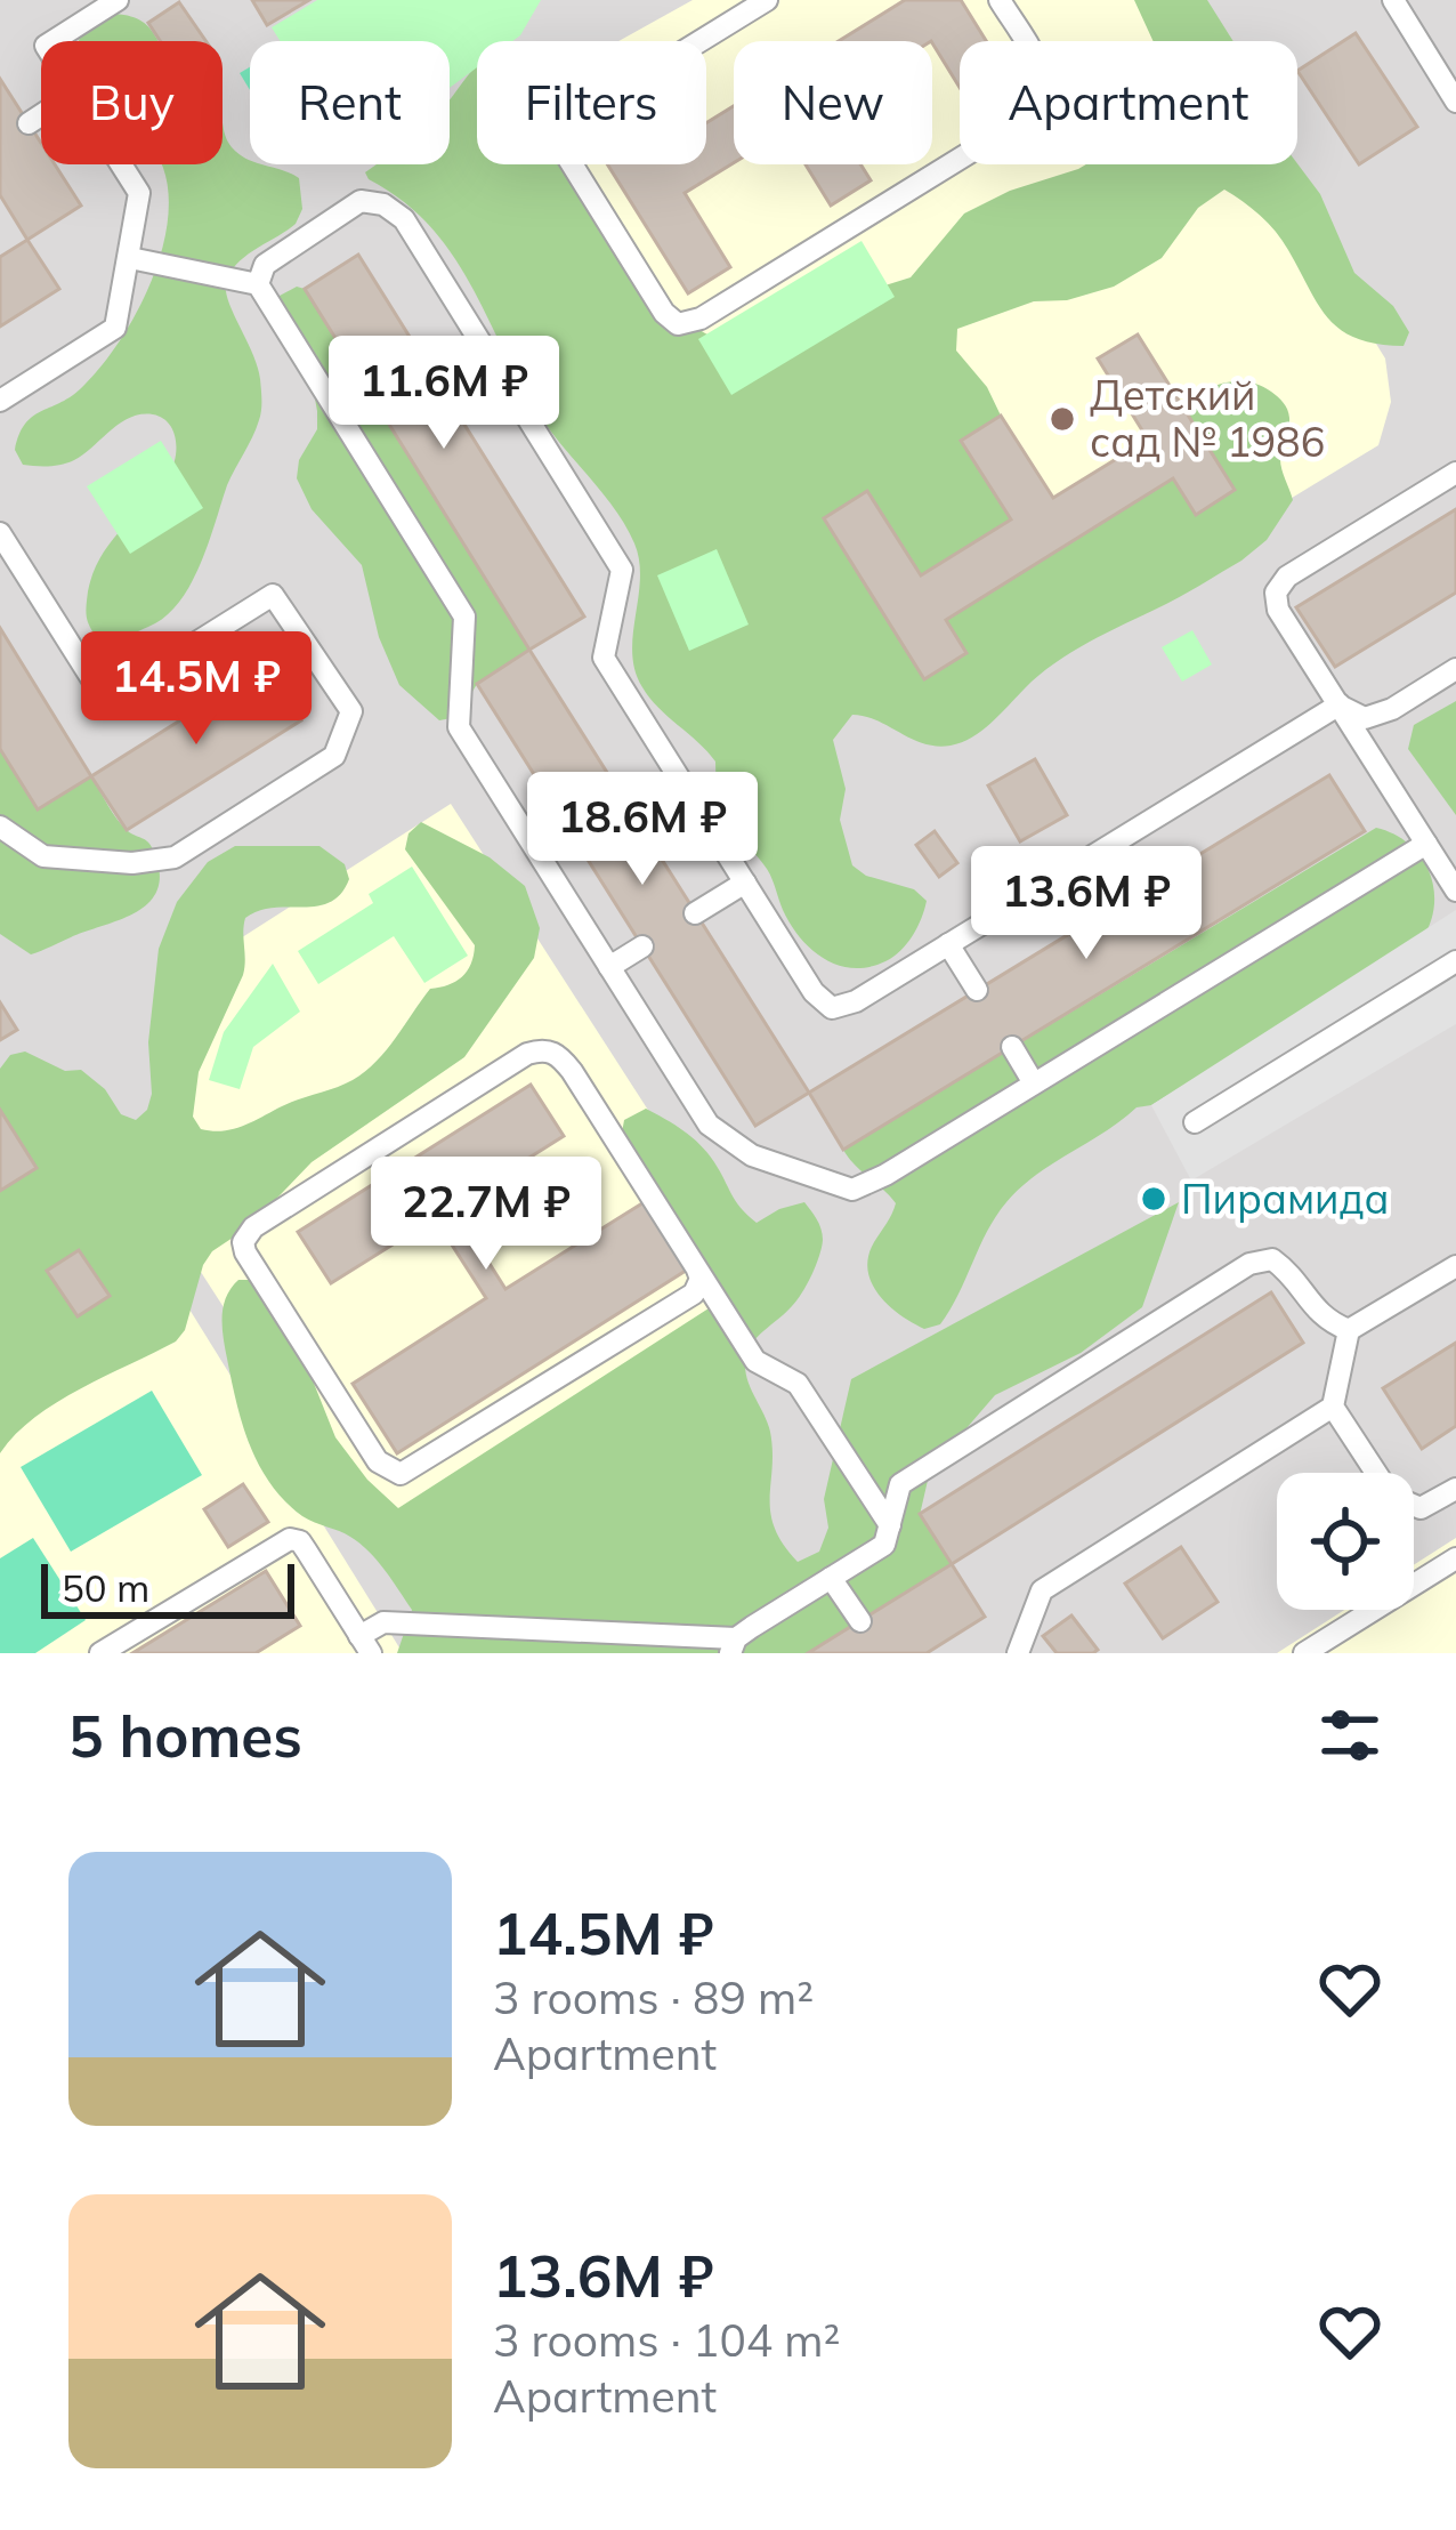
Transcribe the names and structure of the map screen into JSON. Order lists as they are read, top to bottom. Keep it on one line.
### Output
{"places":["Детский сад № 1986","Пирамида"],"scale_bar":"50 m","page":{"chip":["Buy","Rent","Filters","New","Apartment"],"price":["11.6M ₽","14.5M ₽","18.6M ₽","13.6M ₽","22.7M ₽"],"scale":"50 m","heading":"5 homes","list":[{"name":"14.5M ₽","note":"3 rooms · 89 m² · Apartment"},{"name":"13.6M ₽","note":"3 rooms · 104 m² · Apartment"}]}}
